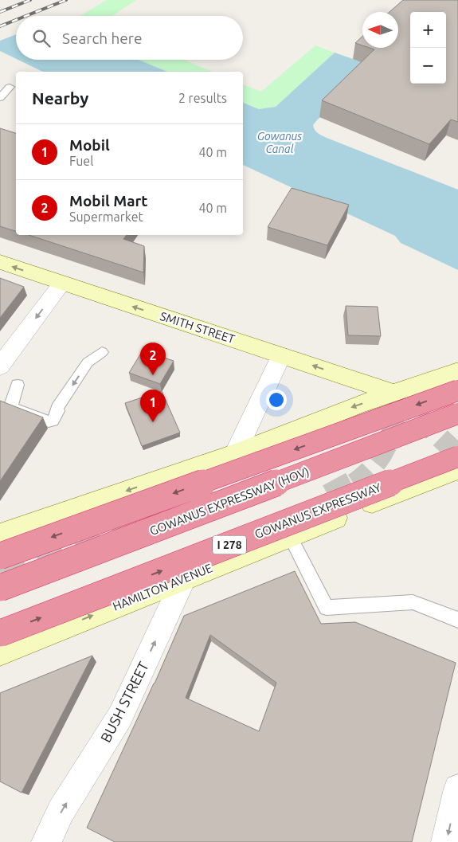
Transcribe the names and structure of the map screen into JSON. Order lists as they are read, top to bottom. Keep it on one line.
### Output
{"streets":{"highway":["GOWANUS EXPRESSWAY (HOV)","GOWANUS EXPRESSWAY","I 278"],"main road":["SMITH STREET","HAMILTON AVENUE"],"street":["BUSH STREET"]},"crossings":[["HAMILTON AVENUE","BUSH STREET"]],"one_way":["SMITH STREET","BUSH STREET"],"water":["Gowanus Canal"],"north":"left","page":{"map_buttons":["+","−"],"search":"Search here","heading":["Nearby","2 results"],"list":[{"mark":"1","name":"Mobil","note":"Fuel","value":"40 m"},{"mark":"2","name":"Mobil Mart","note":"Supermarket","value":"40 m"}],"pins":["2","1"]}}
